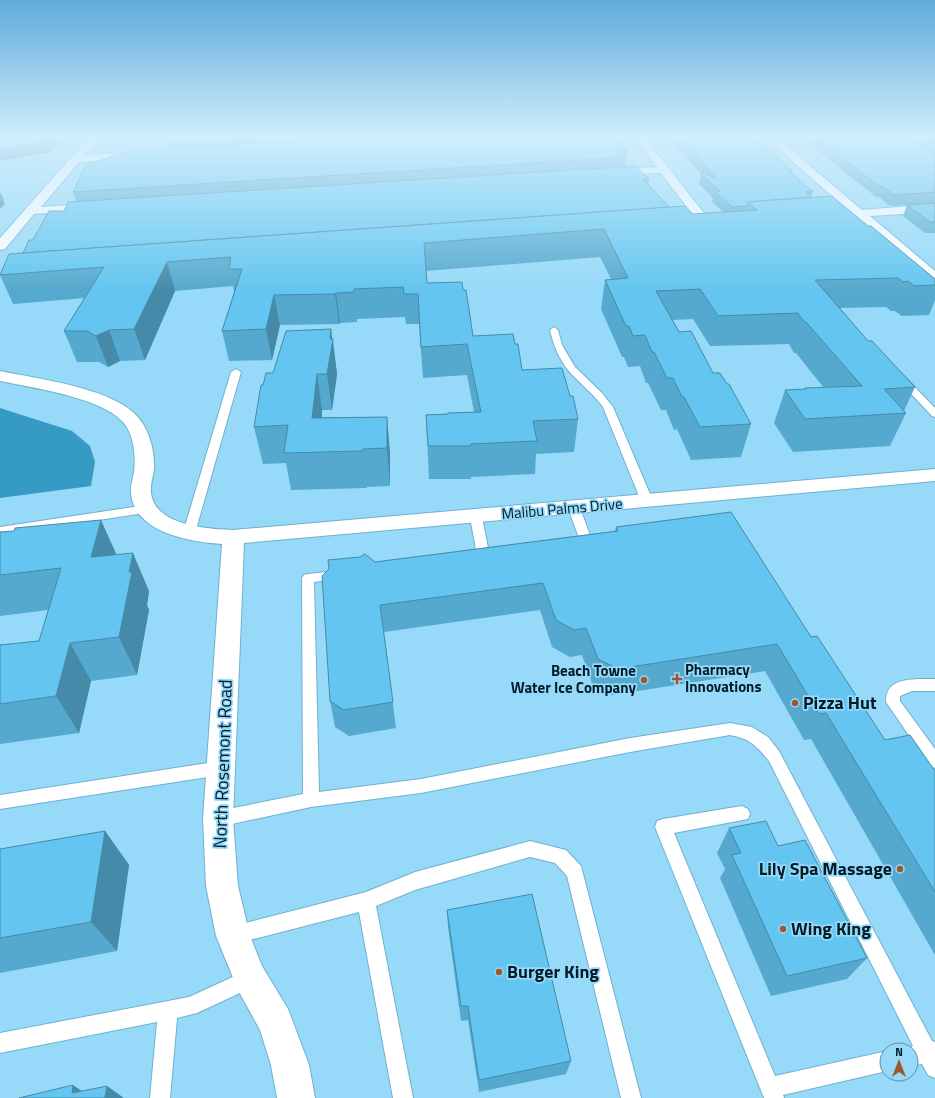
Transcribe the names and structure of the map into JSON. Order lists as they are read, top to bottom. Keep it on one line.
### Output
{"streets":{"street":["Malibu Palms Drive","North Rosemont Road"]},"crossings":[["Malibu Palms Drive","North Rosemont Road"]],"places":{"health":["Pharmacy Innovations"],"other":["Beach Towne Water Ice Company","Pizza Hut","Lily Spa Massage","Wing King","Burger King"]},"north":"top"}
